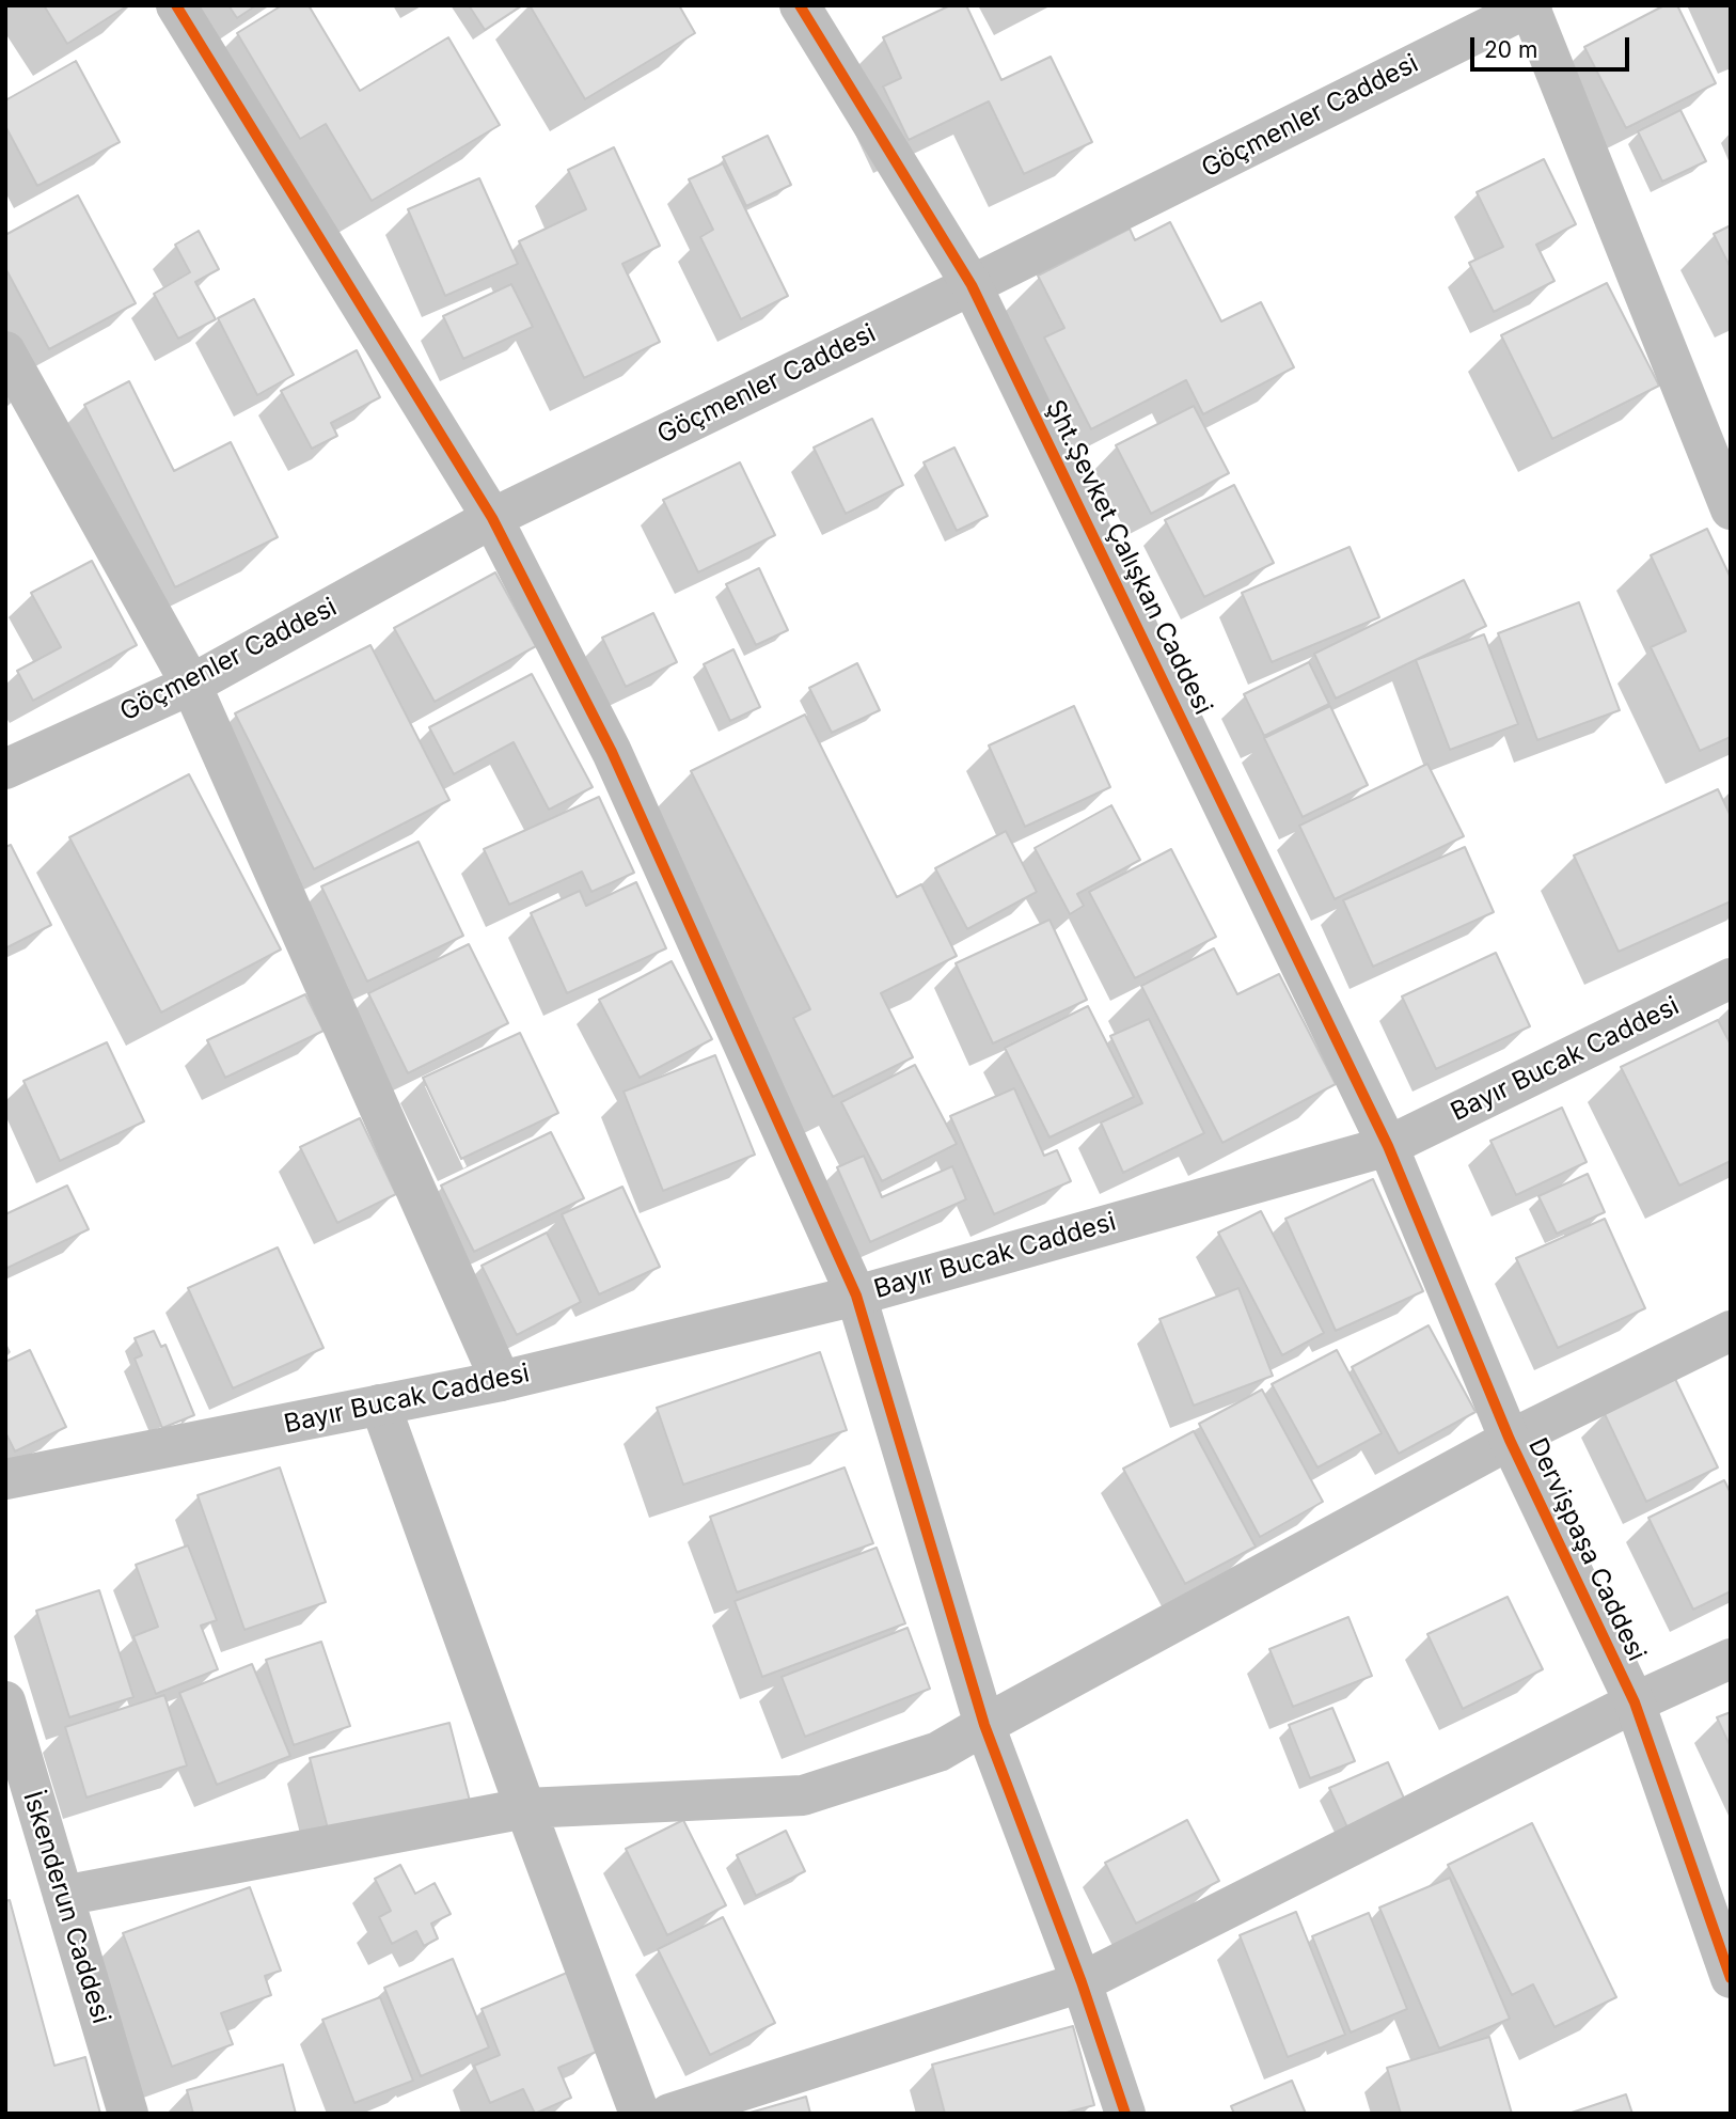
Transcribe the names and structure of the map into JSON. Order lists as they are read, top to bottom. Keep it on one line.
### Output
{"streets":{"street":["Göçmenler Caddesi","Şht.Şevket Çalışkan Caddesi","Bayır Bucak Caddesi","Dervişpaşa Caddesi","İskenderun Caddesi"]},"crossings":[["Göçmenler Caddesi","Şht.Şevket Çalışkan Caddesi"],["Şht.Şevket Çalışkan Caddesi","Bayır Bucak Caddesi"],["Şht.Şevket Çalışkan Caddesi","Dervişpaşa Caddesi"],["Bayır Bucak Caddesi","Dervişpaşa Caddesi"]],"scale_bar":"20 m"}
